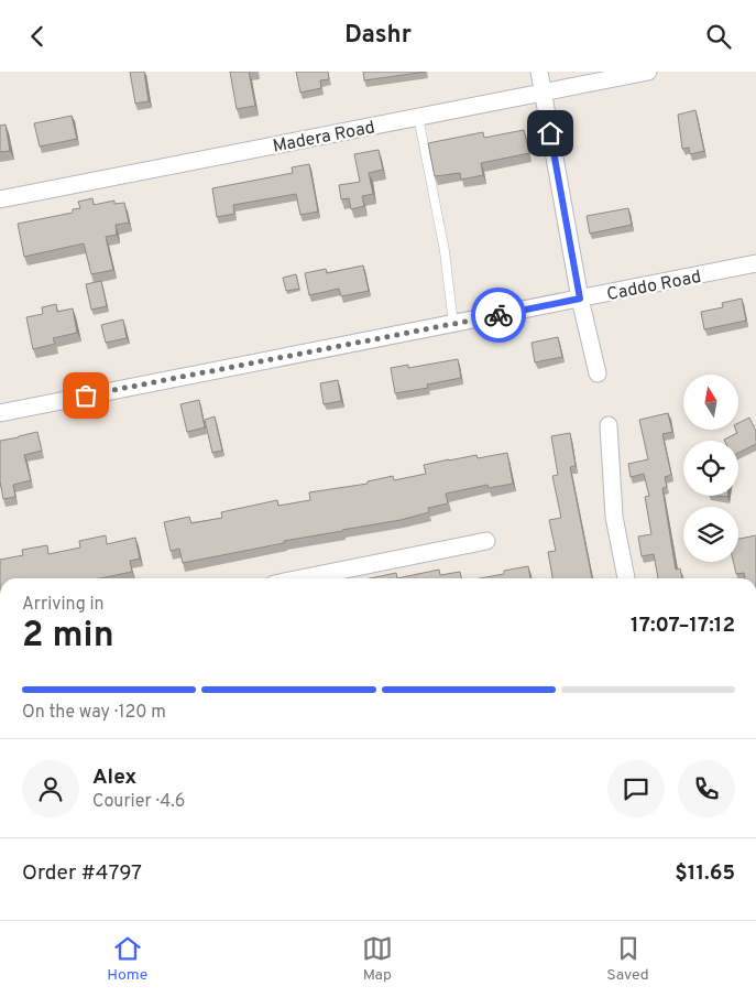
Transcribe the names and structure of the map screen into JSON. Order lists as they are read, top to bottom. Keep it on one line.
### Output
{"streets":{"street":["Madera Road","Caddo Road"]},"north":"top","page":{"header":"Dashr","heading":["2 min","Arriving in","17:07–17:12"],"panel":["Alex","Courier · 4.6","Order #4797","$11.65"],"bar":"On the way · 120 m","tabs":["Home","Map","Saved"]}}
